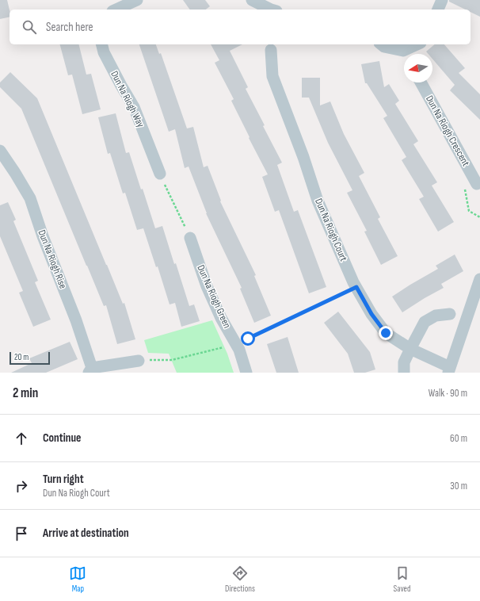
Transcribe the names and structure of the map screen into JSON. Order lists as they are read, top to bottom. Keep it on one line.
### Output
{"streets":{"street":["Dun Na Riogh Way","Dun Na Riogh Crescent","Dun Na Riogh Court","Dun Na Riogh Rise","Dun Na Riogh Green"]},"scale_bar":"20 m","north":"left","page":{"search":"Search here","scale":"20 m","heading":["2 min","Walk · 90 m"],"list":[["Continue","60 m"],["Turn right","Dun Na Riogh Court","30 m"],"Arrive at destination"],"nav":["Map","Directions","Saved"]}}
